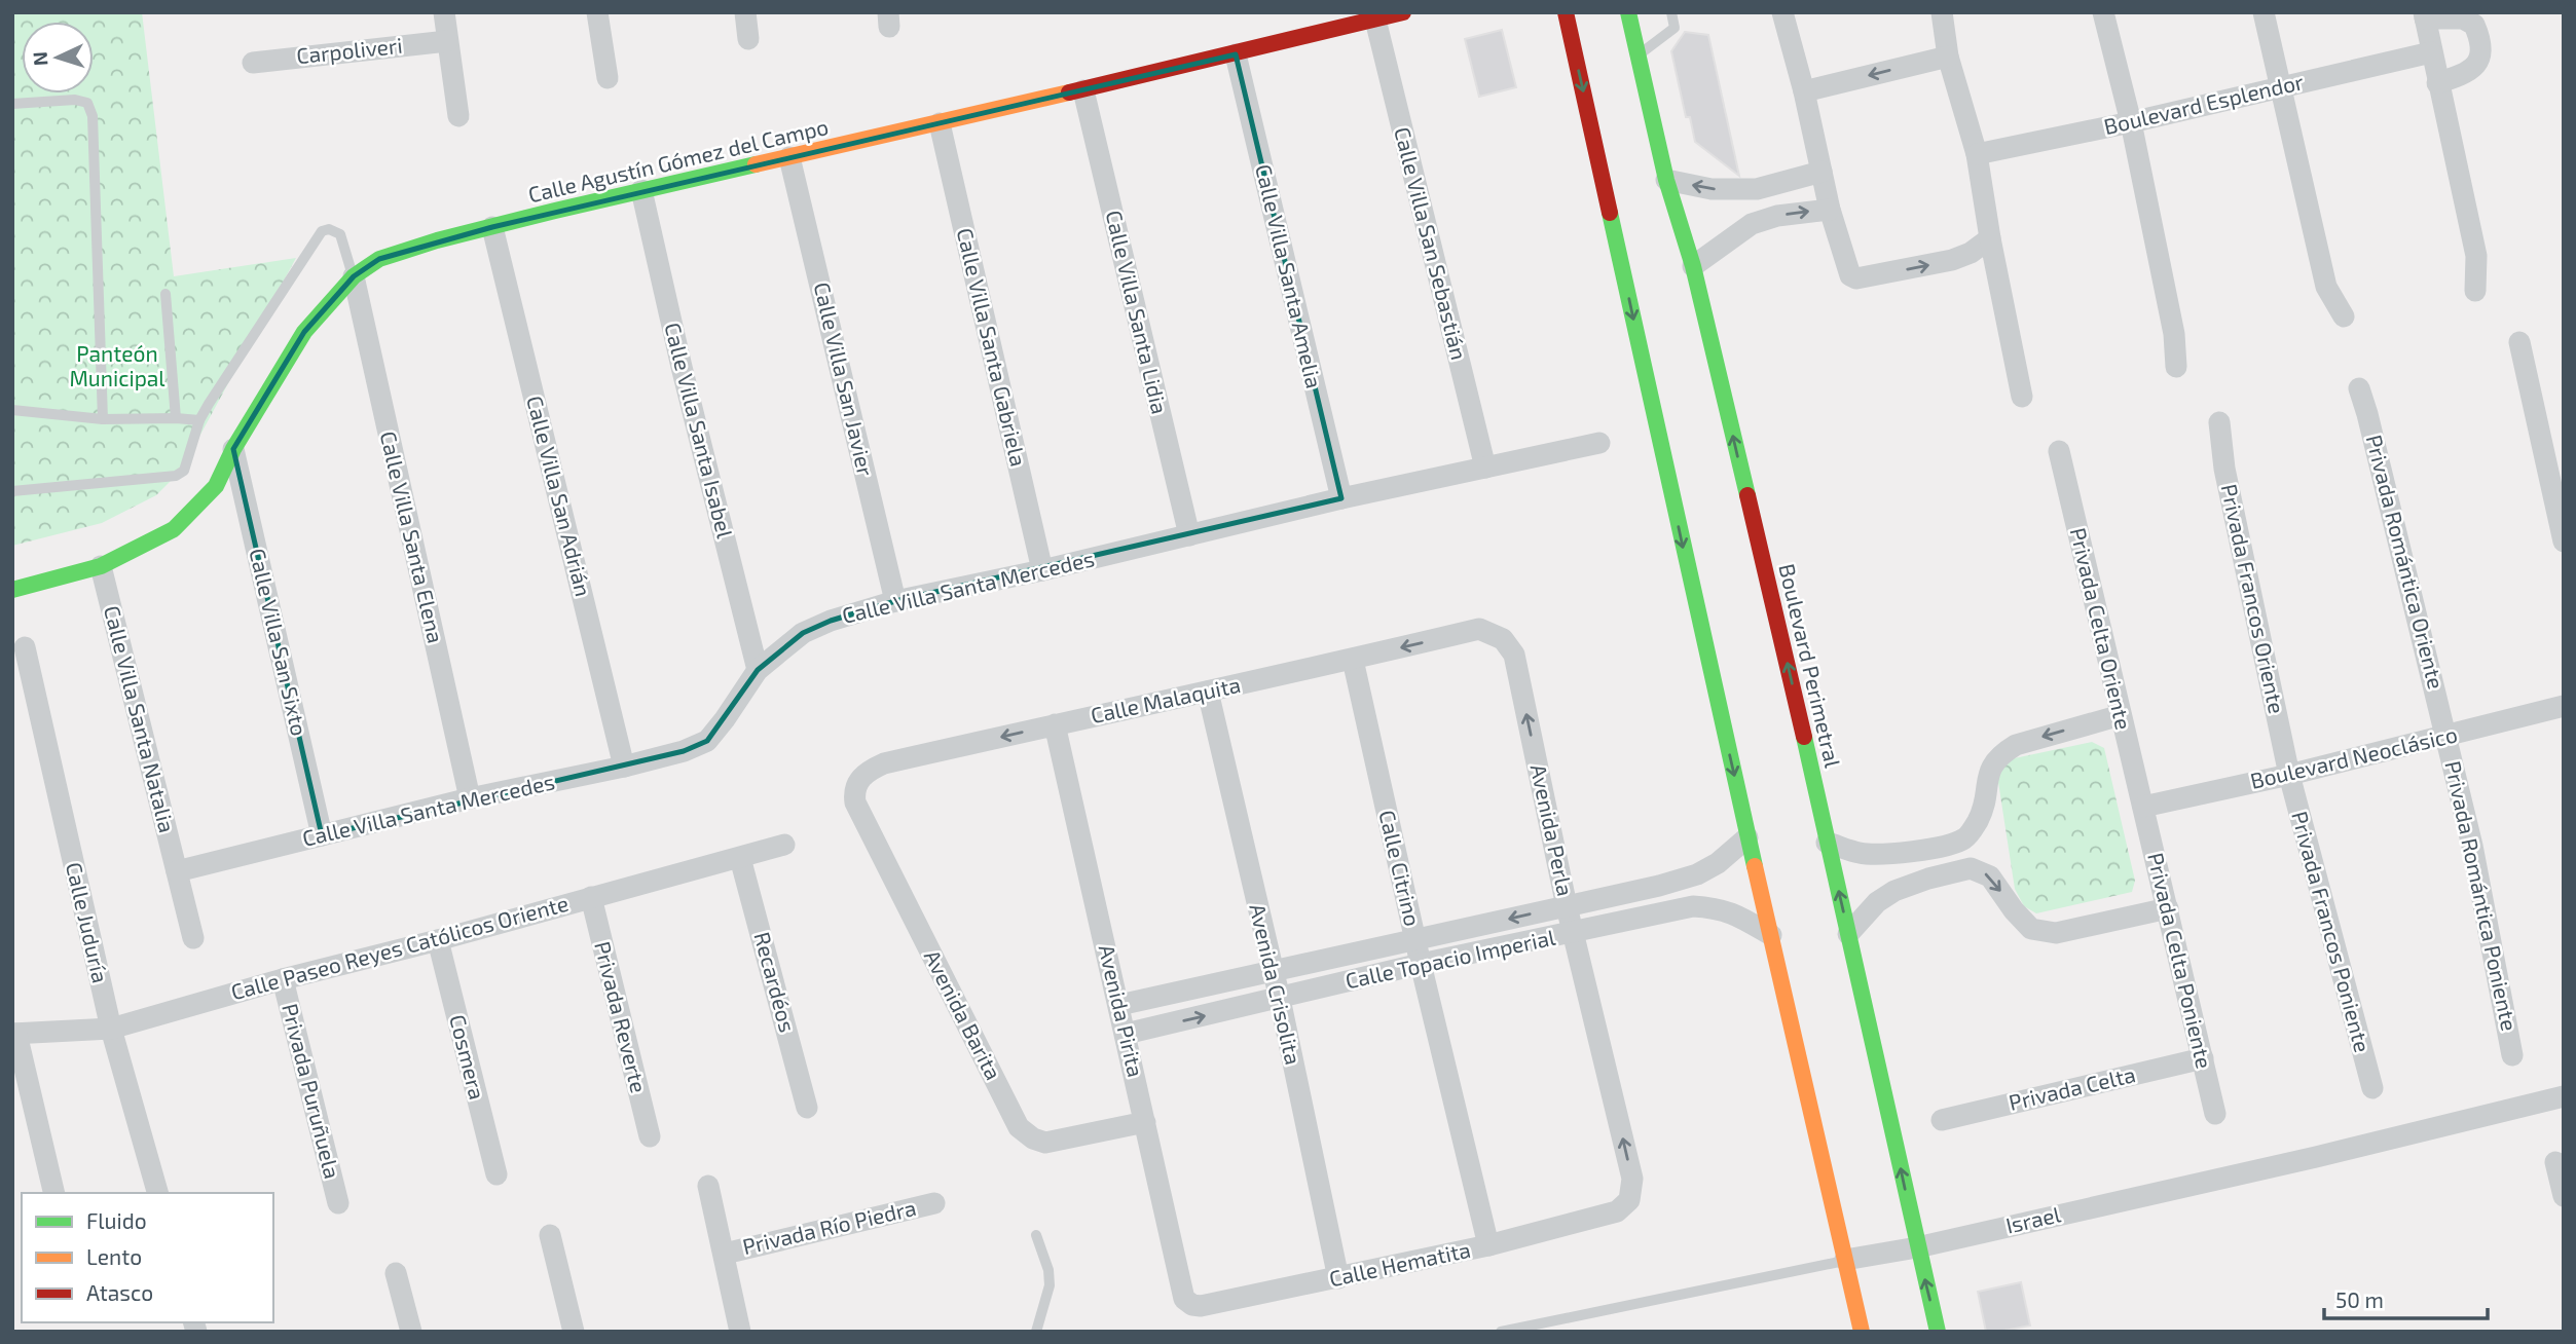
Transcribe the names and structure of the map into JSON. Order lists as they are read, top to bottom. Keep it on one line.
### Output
{"streets":{"street":["Carpoliveri","Boulevard Esplendor","Calle Agustín Gómez del Campo","Calle Villa San Sebastián","Calle Villa Santa Amelia","Calle Villa Santa Lidia","Calle Villa Santa Gabriela","Calle Villa San Javier","Calle Villa Santa Isabel","Calle Villa San Adrián","Calle Villa Santa Elena","Privada Romántica Oriente","Calle Villa Santa Mercedes","Privada Francos Oriente","Privada Celta Oriente","Calle Villa San Sixto","Boulevard Perimetral","Calle Malaquita","Calle Villa Santa Natalia","Boulevard Neoclásico","Avenida Perla","Calle Citrino","Privada Romántica Poniente","Calle Juduría","Privada Francos Poniente","Calle Paseo Reyes Católicos Oriente","Calle Topacio Imperial","Privada Celta Poniente","Recardéos","Avenida Crisolita","Avenida Pirita","Avenida Barita","Privada Reverte","Cosmera","Privada Celta","Privada Puruñuela","Israel","Privada Río Piedra","Calle Hematita"]},"crossings":[["Calle Agustín Gómez del Campo","Calle Villa San Sebastián"],["Calle Agustín Gómez del Campo","Calle Villa Santa Amelia"],["Calle Agustín Gómez del Campo","Calle Villa Santa Lidia"],["Calle Agustín Gómez del Campo","Calle Villa Santa Gabriela"],["Calle Agustín Gómez del Campo","Calle Villa San Javier"],["Calle Agustín Gómez del Campo","Calle Villa Santa Isabel"],["Calle Agustín Gómez del Campo","Calle Villa San Adrián"],["Calle Agustín Gómez del Campo","Calle Villa Santa Elena"],["Calle Agustín Gómez del Campo","Calle Villa San Sixto"],["Calle Agustín Gómez del Campo","Calle Villa Santa Natalia"],["Calle Villa San Sebastián","Calle Villa Santa Mercedes"],["Calle Villa Santa Amelia","Calle Villa Santa Mercedes"],["Calle Villa Santa Lidia","Calle Villa Santa Mercedes"],["Calle Villa Santa Gabriela","Calle Villa Santa Mercedes"],["Calle Villa San Javier","Calle Villa Santa Mercedes"],["Calle Villa Santa Isabel","Calle Villa Santa Mercedes"],["Calle Villa San Adrián","Calle Villa Santa Mercedes"],["Calle Villa Santa Elena","Calle Villa Santa Mercedes"],["Privada Romántica Oriente","Boulevard Neoclásico"],["Privada Romántica Oriente","Privada Romántica Poniente"],["Calle Villa Santa Mercedes","Calle Villa San Sixto"],["Calle Villa Santa Mercedes","Calle Villa Santa Natalia"],["Privada Francos Oriente","Boulevard Neoclásico"],["Privada Francos Oriente","Privada Francos Poniente"],["Privada Celta Oriente","Boulevard Neoclásico"],["Privada Celta Oriente","Privada Celta Poniente"],["Boulevard Perimetral","Israel"],["Calle Malaquita","Avenida Perla"],["Calle Malaquita","Calle Citrino"],["Calle Malaquita","Avenida Crisolita"],["Calle Malaquita","Avenida Pirita"],["Calle Malaquita","Avenida Barita"],["Boulevard Neoclásico","Privada Romántica Poniente"],["Boulevard Neoclásico","Privada Francos Poniente"],["Boulevard Neoclásico","Privada Celta Poniente"],["Avenida Perla","Calle Topacio Imperial"],["Avenida Perla","Calle Hematita"],["Calle Citrino","Calle Topacio Imperial"],["Calle Citrino","Calle Hematita"],["Calle Juduría","Calle Paseo Reyes Católicos Oriente"],["Calle Paseo Reyes Católicos Oriente","Recardéos"],["Calle Paseo Reyes Católicos Oriente","Privada Reverte"],["Calle Paseo Reyes Católicos Oriente","Cosmera"],["Calle Paseo Reyes Católicos Oriente","Privada Puruñuela"],["Calle Topacio Imperial","Avenida Crisolita"],["Calle Topacio Imperial","Avenida Pirita"],["Privada Celta Poniente","Privada Celta"],["Avenida Crisolita","Calle Hematita"],["Avenida Pirita","Avenida Barita"],["Avenida Pirita","Calle Hematita"]],"one_way":["Calle Malaquita"],"parks":["Panteón Municipal"],"legend":["Fluido","Lento","Atasco"],"scale_bar":"50 m","north":"left"}
